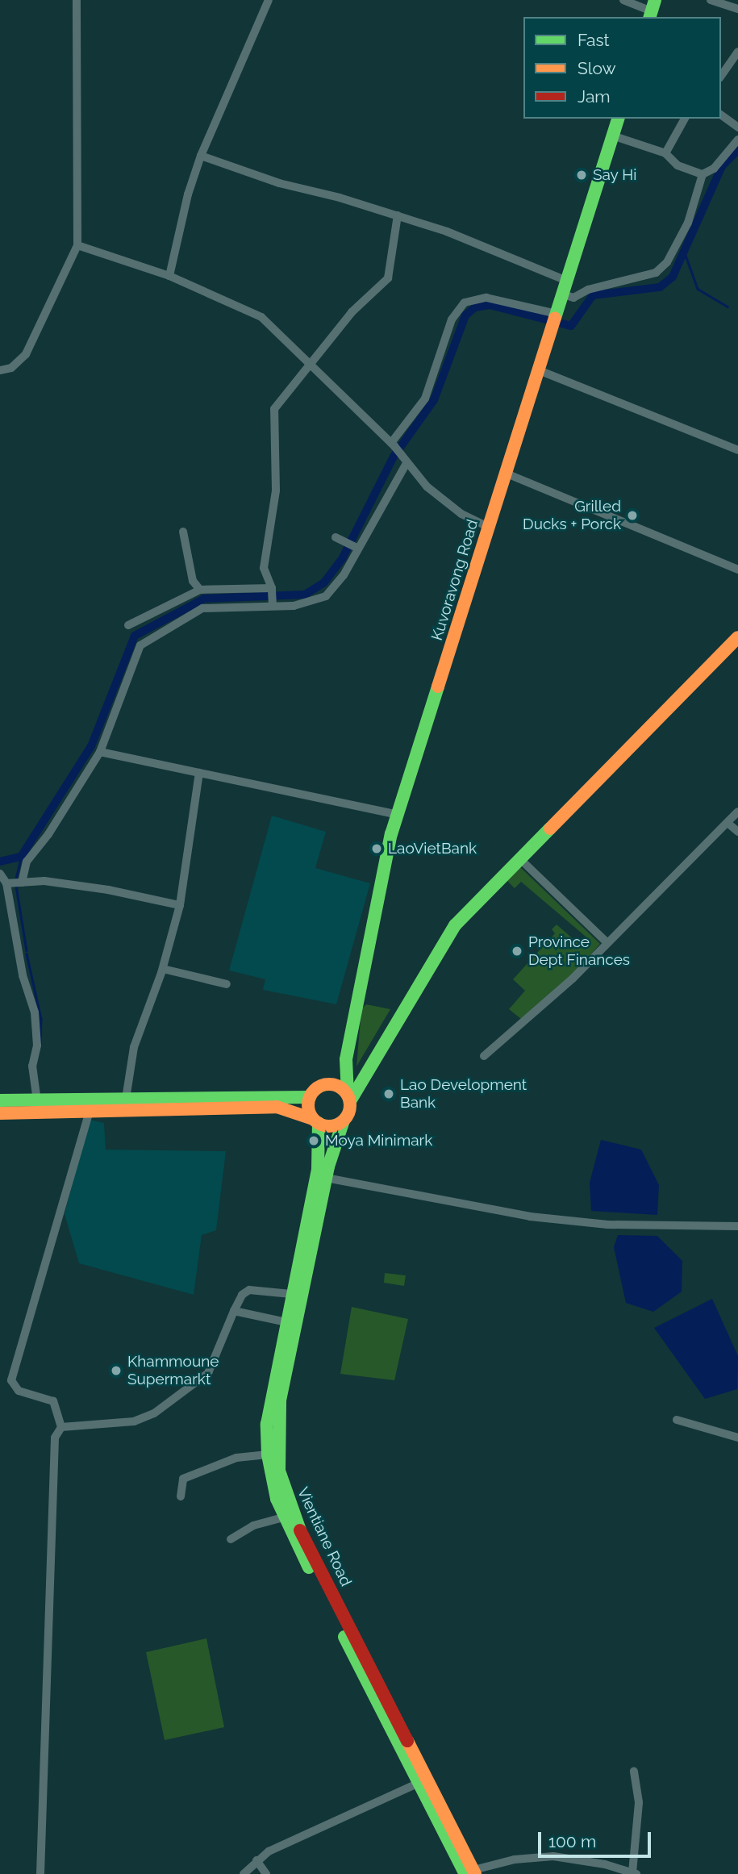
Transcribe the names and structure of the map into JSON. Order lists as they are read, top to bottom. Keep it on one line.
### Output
{"streets":{"main road":["Kuvoravong Road","Vientiane Road"]},"crossings":[["Kuvoravong Road","Vientiane Road"]],"places":["Say Hi","Grilled Ducks + Porck","LaoVietBank","Province Dept Finances","Lao Development Bank","Moya Minimark","Khammoune Supermarkt"],"legend":["Fast","Slow","Jam"],"scale_bar":"100 m"}
